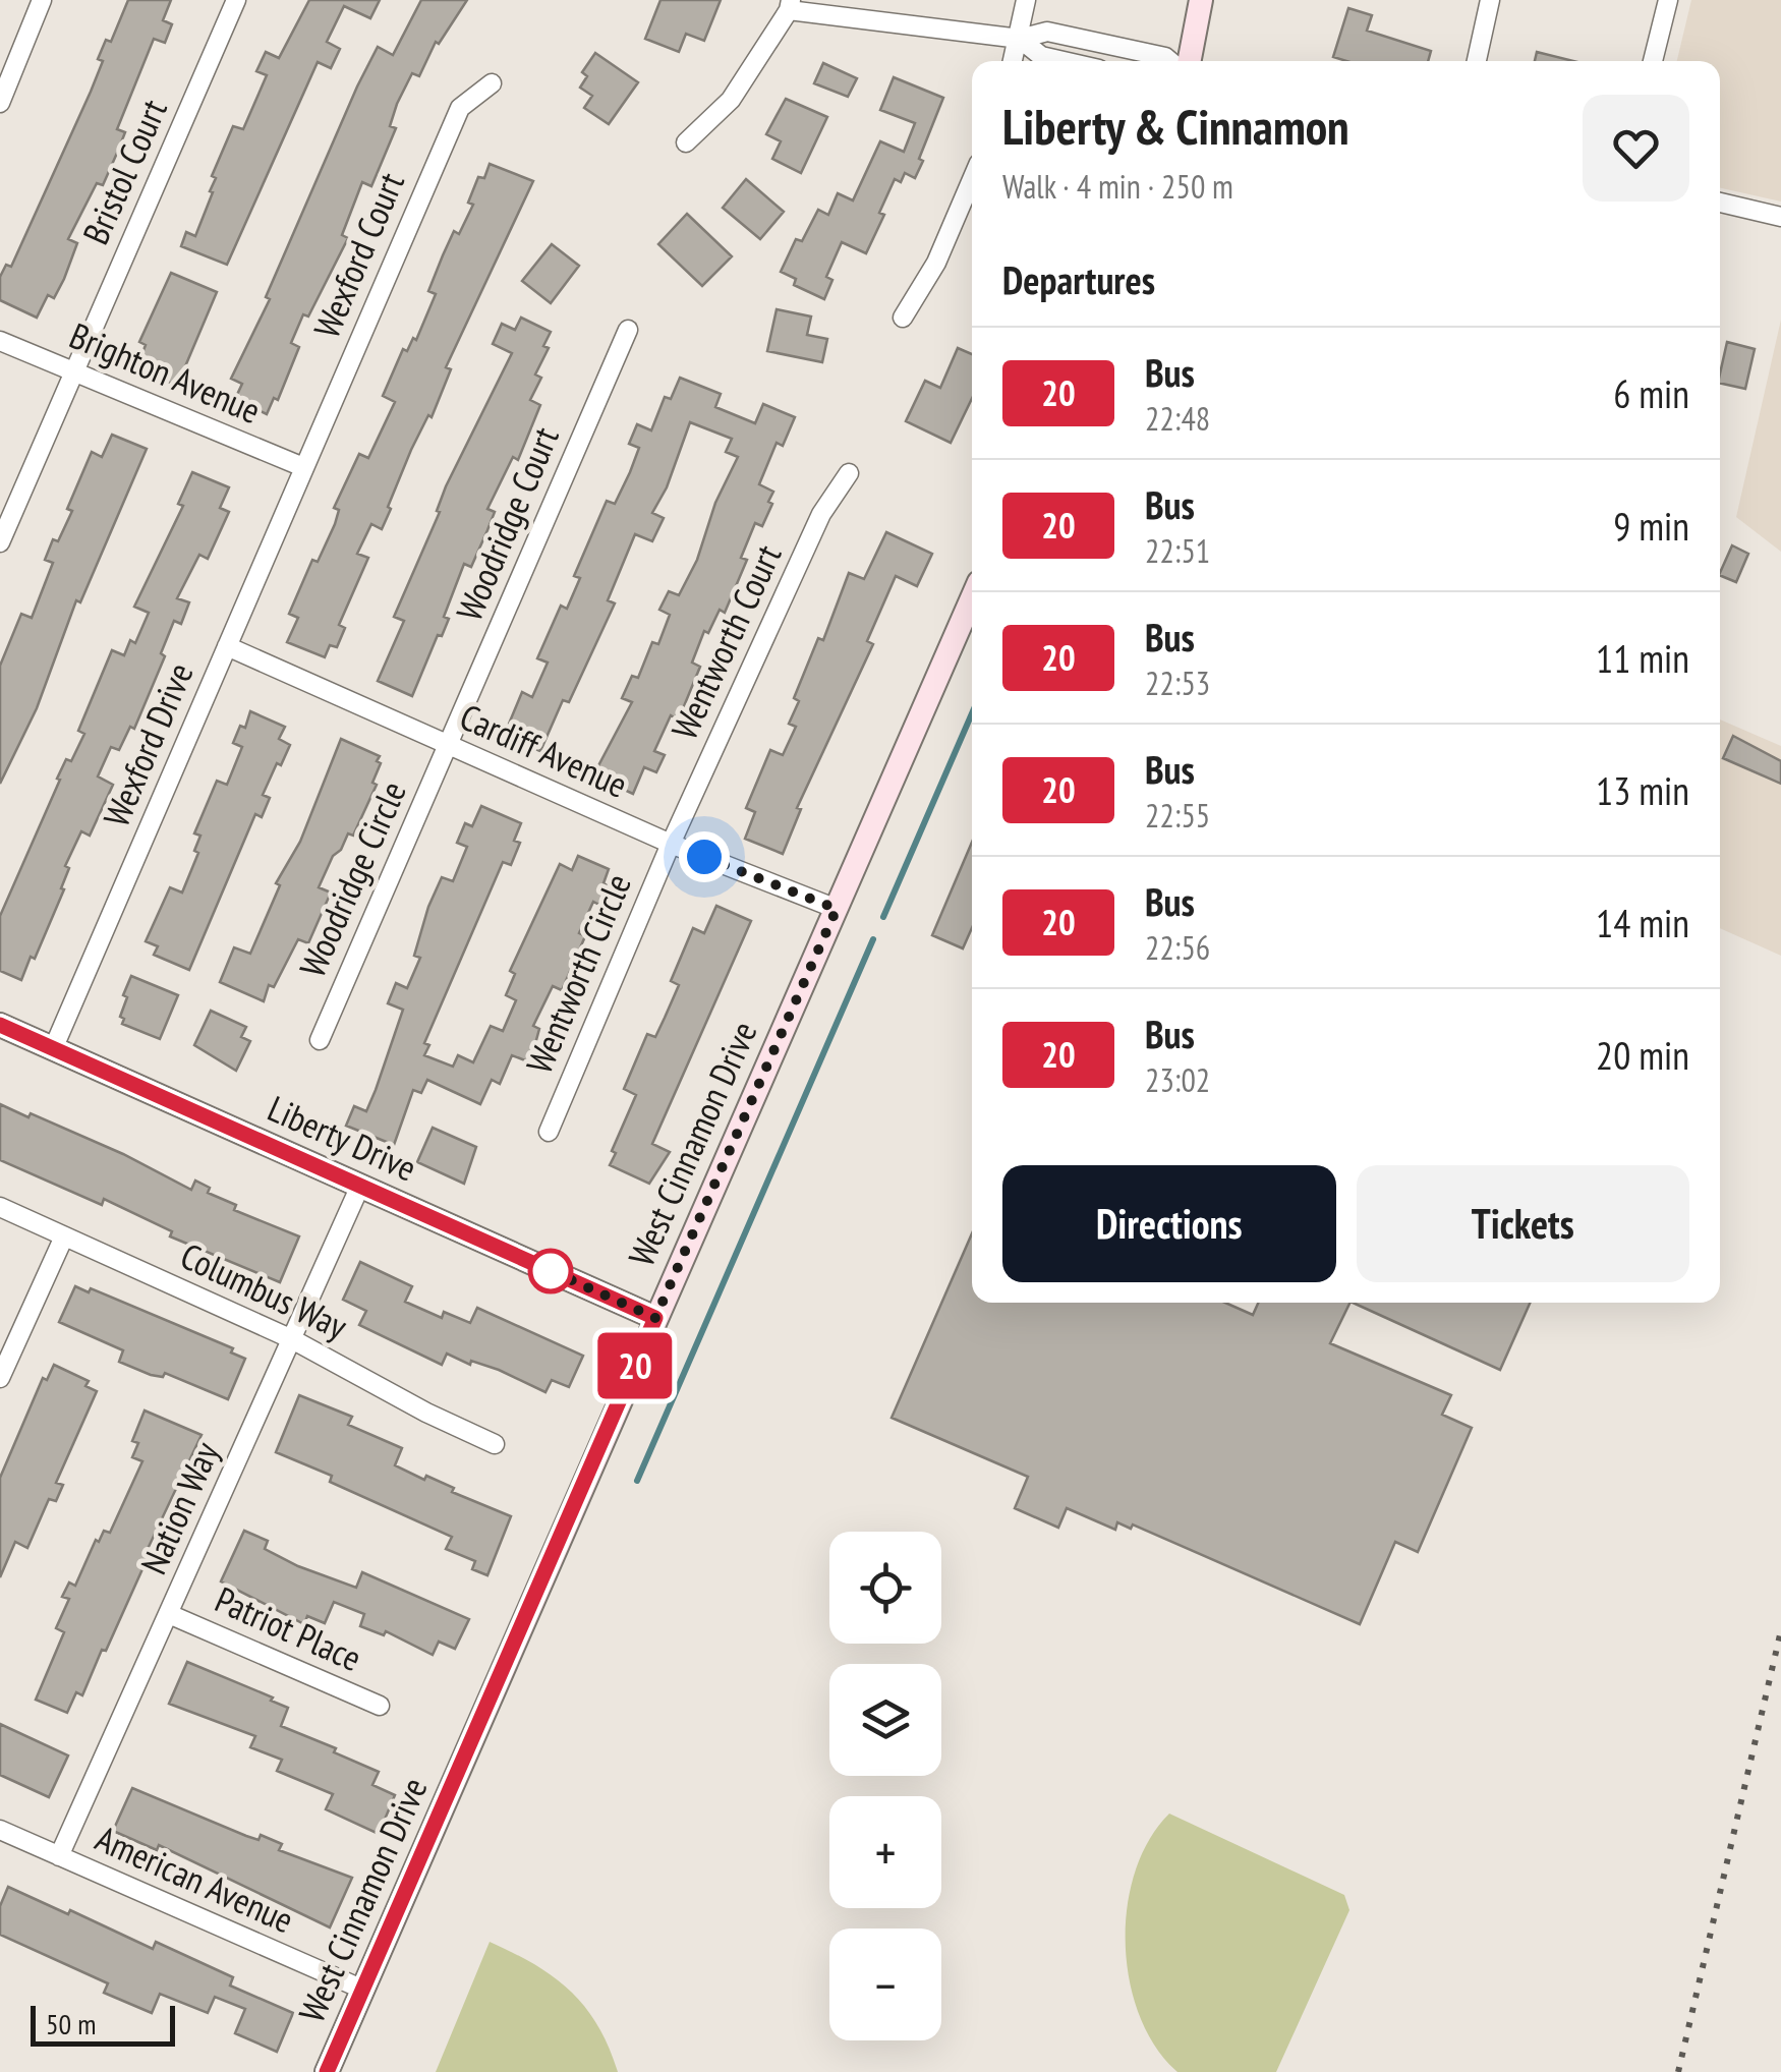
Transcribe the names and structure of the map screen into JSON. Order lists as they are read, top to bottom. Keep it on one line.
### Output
{"streets":{"main road":["Liberty Drive","West Cinnamon Drive"],"street":["Bristol Court","Wexford Court","Brighton Avenue","Woodridge Court","Wentworth Court","Wexford Drive","Cardiff Avenue","Woodridge Circle","Wentworth Circle","Columbus Way","Nation Way","Patriot Place","American Avenue"]},"crossings":[["Bristol Court","Brighton Avenue"],["Wexford Court","Brighton Avenue"],["Wexford Court","Wexford Drive"],["Brighton Avenue","Wexford Drive"],["Woodridge Court","Cardiff Avenue"],["Woodridge Court","Woodridge Circle"],["Wentworth Court","Cardiff Avenue"],["Wentworth Court","Wentworth Circle"],["Wexford Drive","Cardiff Avenue"],["Wexford Drive","Liberty Drive"],["Cardiff Avenue","Woodridge Circle"],["Cardiff Avenue","Wentworth Circle"],["Cardiff Avenue","West Cinnamon Drive"],["Liberty Drive","West Cinnamon Drive"],["Liberty Drive","Nation Way"],["West Cinnamon Drive","American Avenue"],["Columbus Way","Nation Way"],["Nation Way","Patriot Place"],["Nation Way","American Avenue"]],"lines":["bus line 20"],"scale_bar":"50 m","page":{"on_map":"20","heading":[["Liberty & Cinnamon","Walk · 4 min · 250 m"],"Departures"],"list":[{"mark":"20","name":"Bus","note":"22:48","value":"6 min"},{"mark":"20","name":"Bus","note":"22:51","value":"9 min"},{"mark":"20","name":"Bus","note":"22:53","value":"11 min"},{"mark":"20","name":"Bus","note":"22:55","value":"13 min"},{"mark":"20","name":"Bus","note":"22:56","value":"14 min"},{"mark":"20","name":"Bus","note":"23:02","value":"20 min"}],"buttons":["Directions","Tickets"],"map_buttons":["+","−"],"scale":"50 m"}}
